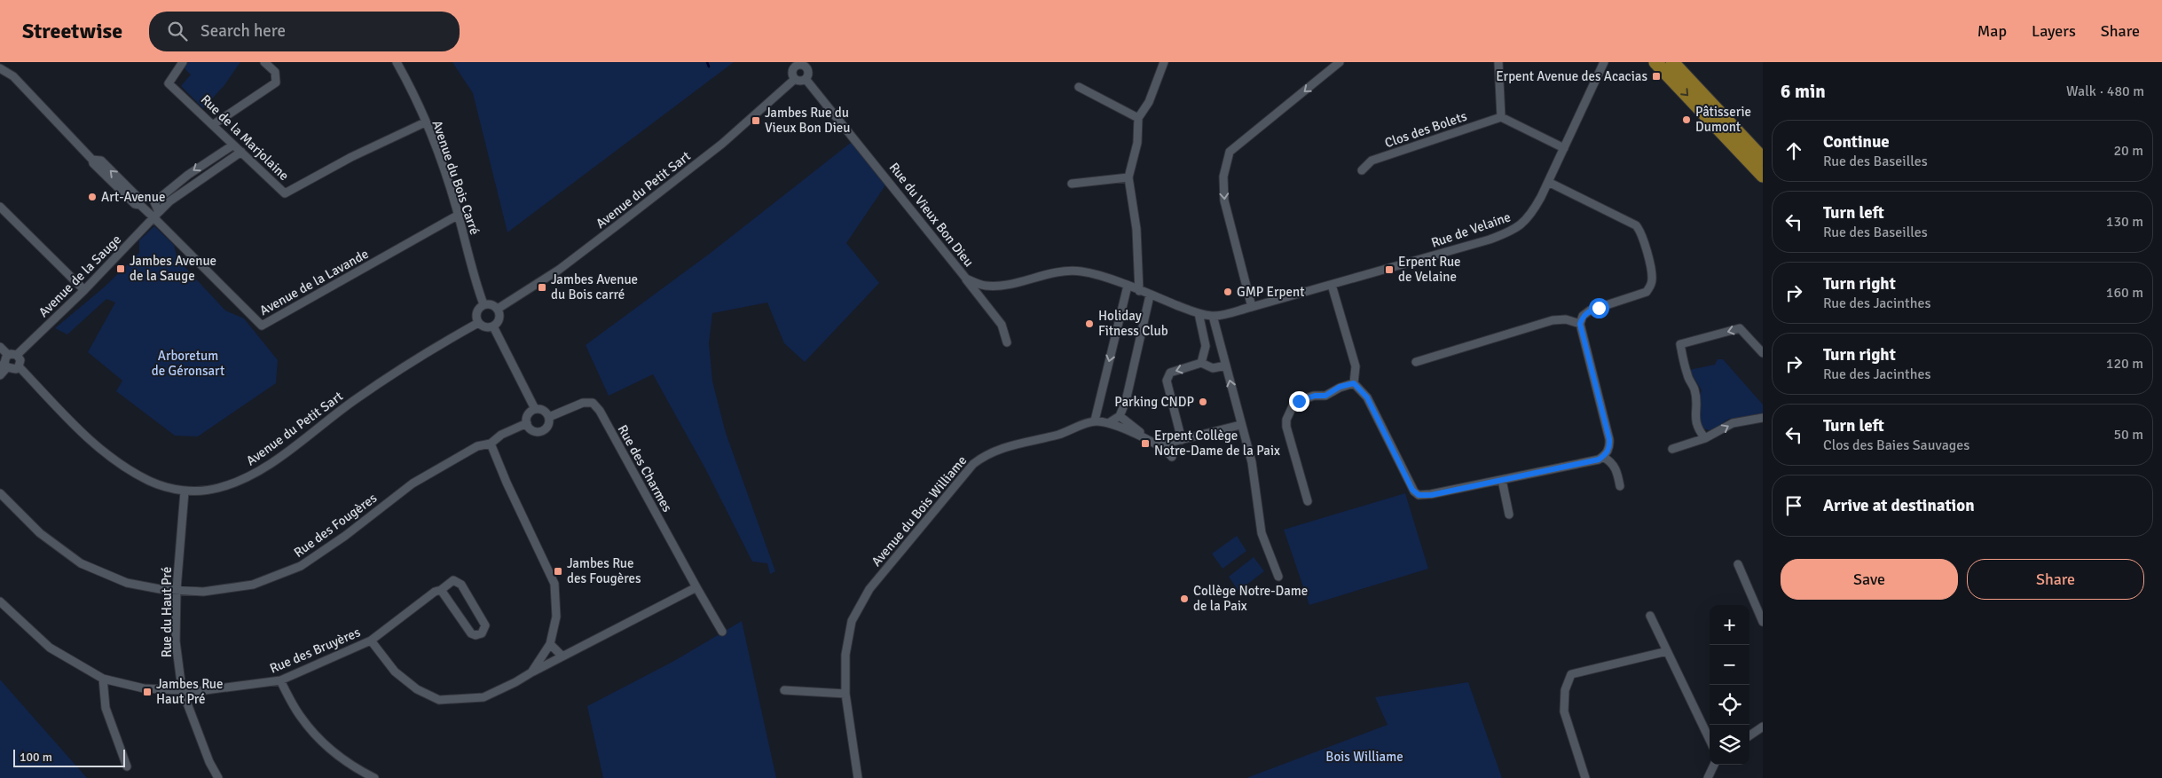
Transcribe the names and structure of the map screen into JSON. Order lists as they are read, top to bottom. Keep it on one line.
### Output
{"streets":{"street":["Clos des Bolets","Rue de la Marjolaine","Avenue du Bois Carré","Avenue du Petit Sart","Rue du Vieux Bon Dieu","Rue de Velaine","Avenue de la Sauge","Avenue de la Lavande","Rue des Charmes","Avenue du Bois Williame","Rue des Fougères","Rue du Haut Pré","Rue des Bruyères"]},"crossings":[["Rue de la Marjolaine","Avenue du Bois Carré"],["Rue de la Marjolaine","Avenue de la Sauge"],["Avenue du Bois Carré","Avenue du Petit Sart"],["Avenue du Bois Carré","Avenue de la Lavande"],["Avenue du Petit Sart","Rue du Vieux Bon Dieu"],["Avenue du Petit Sart","Avenue de la Sauge"],["Avenue du Petit Sart","Rue du Haut Pré"],["Avenue de la Sauge","Avenue de la Lavande"],["Rue des Charmes","Rue des Fougères"],["Rue des Fougères","Rue du Haut Pré"],["Rue du Haut Pré","Rue des Bruyères"]],"parks":["Arboretum de Géronsart","Bois Williame"],"places":{"transit":["Erpent Avenue des Acacias","Jambes Rue du Vieux Bon Dieu","Jambes Avenue de la Sauge","Erpent Rue de Velaine","Jambes Avenue du Bois carré","Erpent Collège Notre-Dame de la Paix","Jambes Rue des Fougères","Jambes Rue Haut Pré"],"other":["Pâtisserie Dumont","Art-Avenue","GMP Erpent","Holiday Fitness Club","Parking CNDP","Collège Notre-Dame de la Paix"]},"scale_bar":"100 m","page":{"header":"Streetwise","search":"Search here","nav":["Map","Layers","Share"],"heading":["6 min","Walk · 480 m"],"list":[["Continue","Rue des Baseilles","20 m"],["Turn left","Rue des Baseilles","130 m"],["Turn right","Rue des Jacinthes","160 m"],["Turn right","Rue des Jacinthes","120 m"],["Turn left","Clos des Baies Sauvages","50 m"],"Arrive at destination"],"buttons":["Save","Share"],"map_buttons":["+","−"],"scale":"100 m"}}
